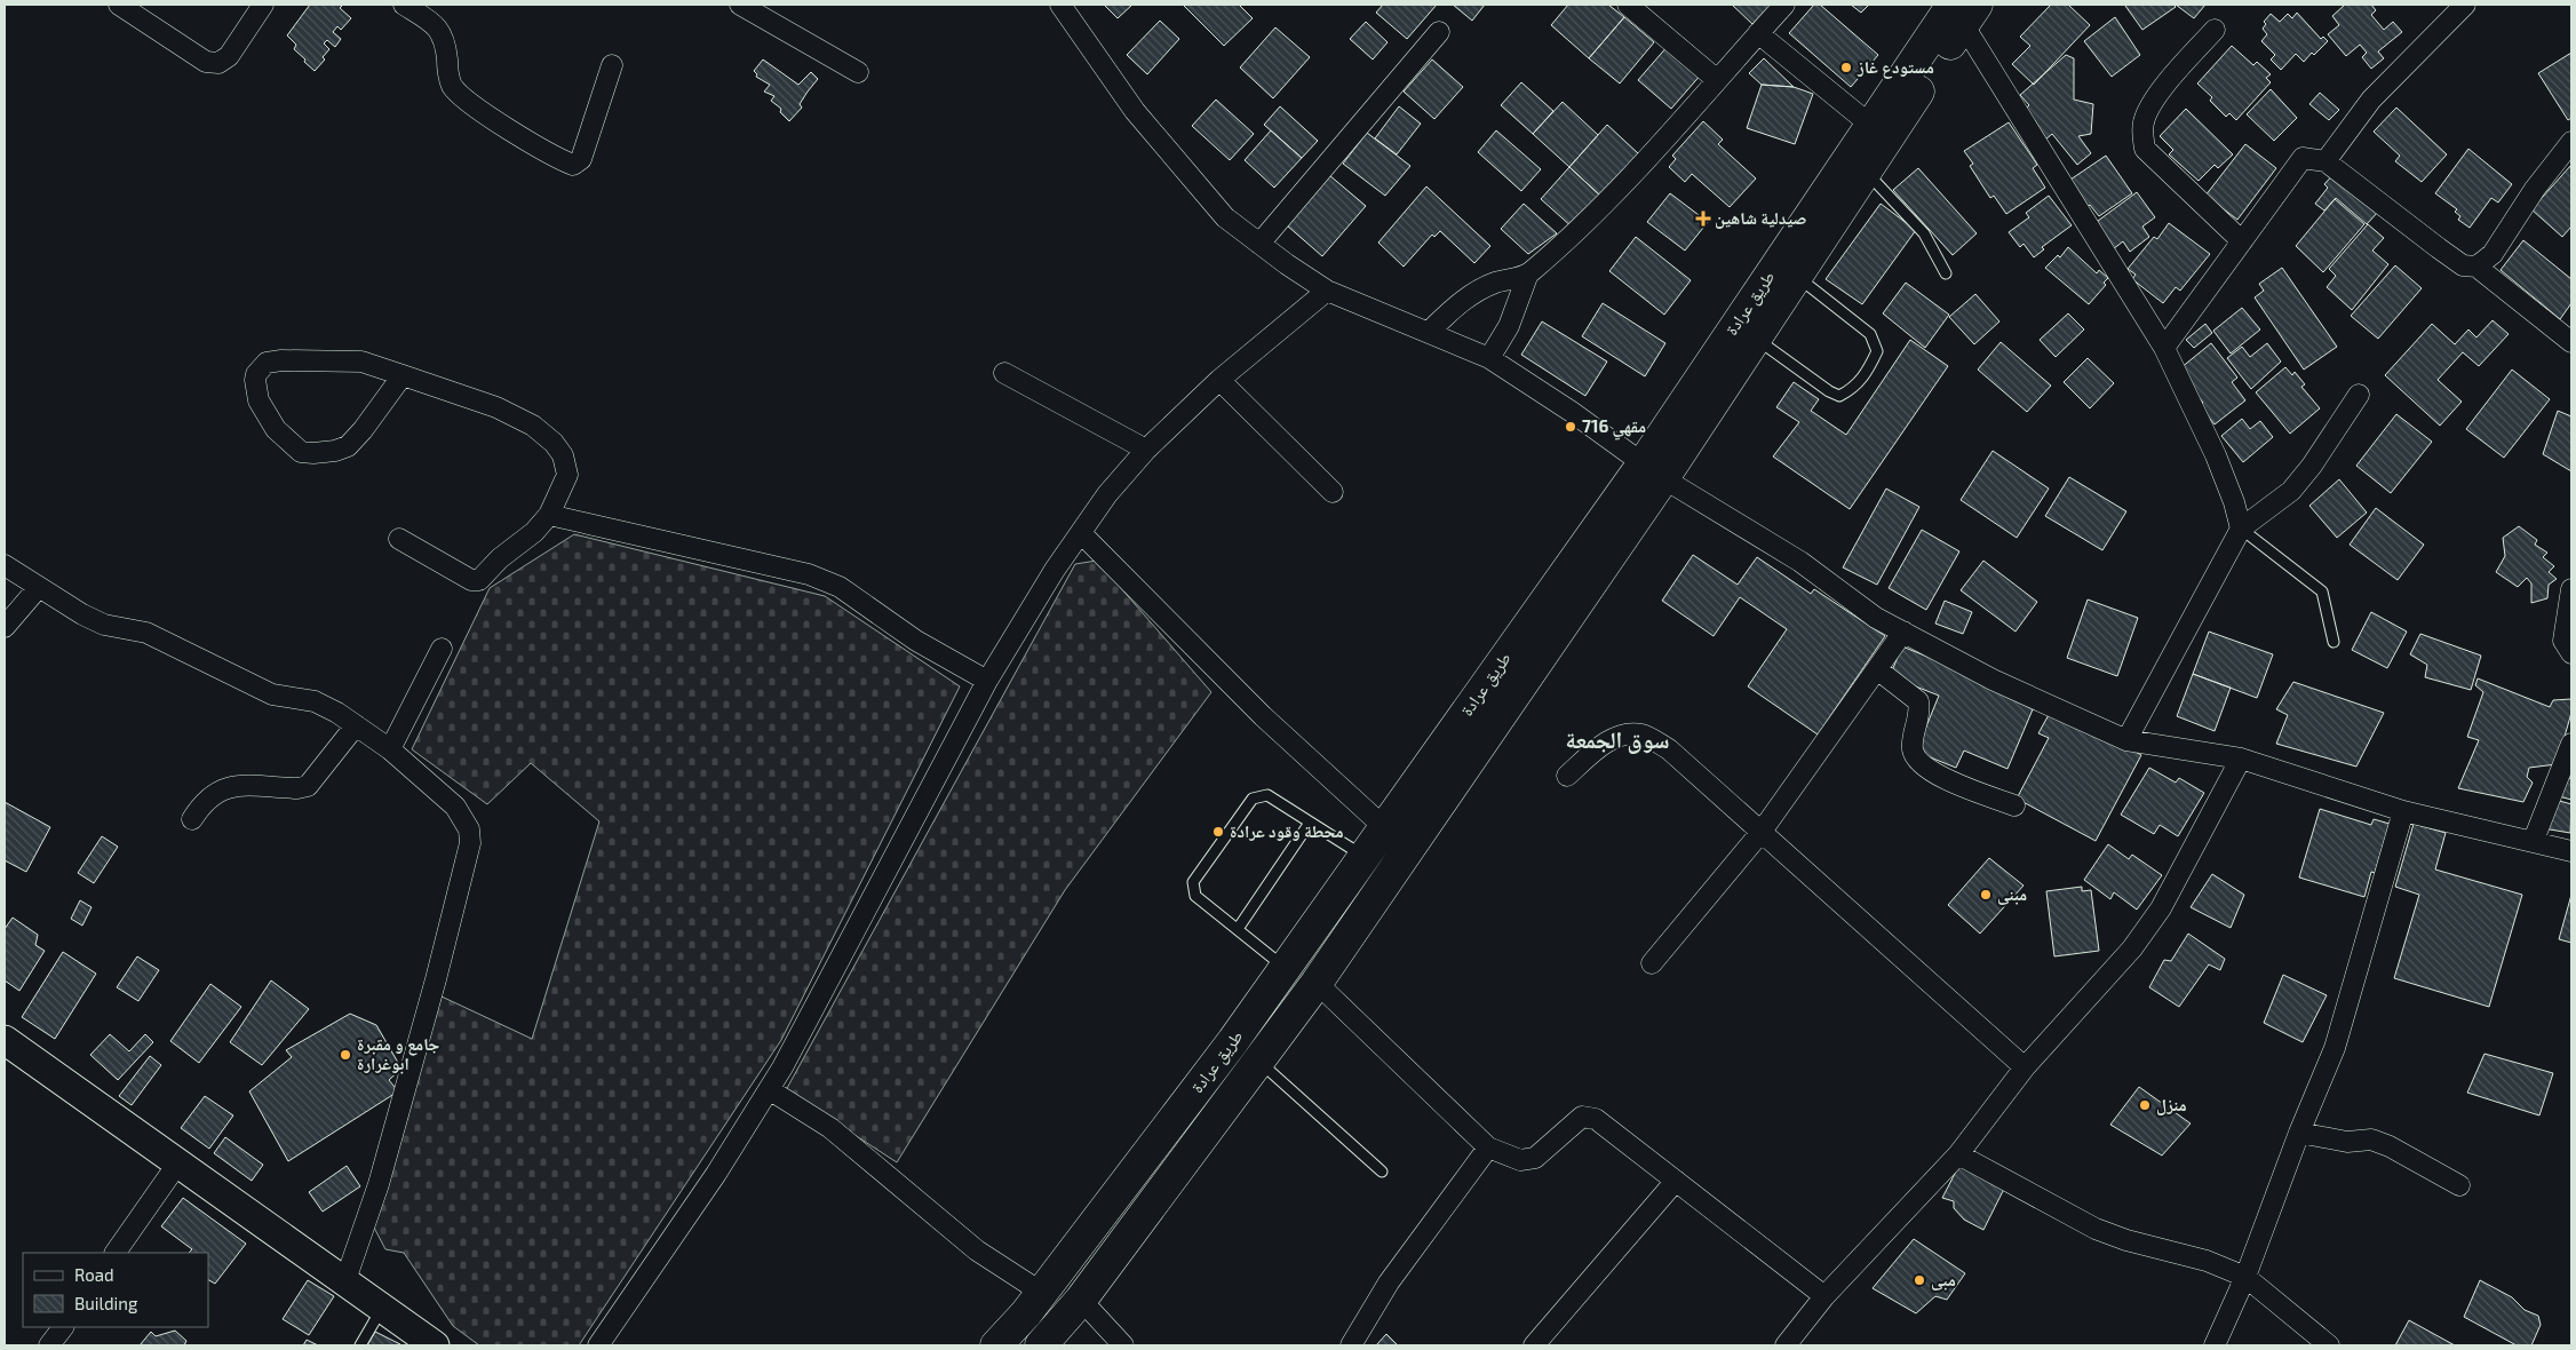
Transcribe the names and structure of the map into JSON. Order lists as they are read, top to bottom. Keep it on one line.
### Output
{"streets":{"main road":["طريق عرادة"]},"districts":["سوق الجمعة"],"places":{"other":["مستودع غاز","مقهي 716","محطة وقود عرادة","مبنى","جامع و مقبرة ابوغرارة","منزل","مبى"],"health":["صيدلية شاهين"]},"legend":["Road","Building"]}
